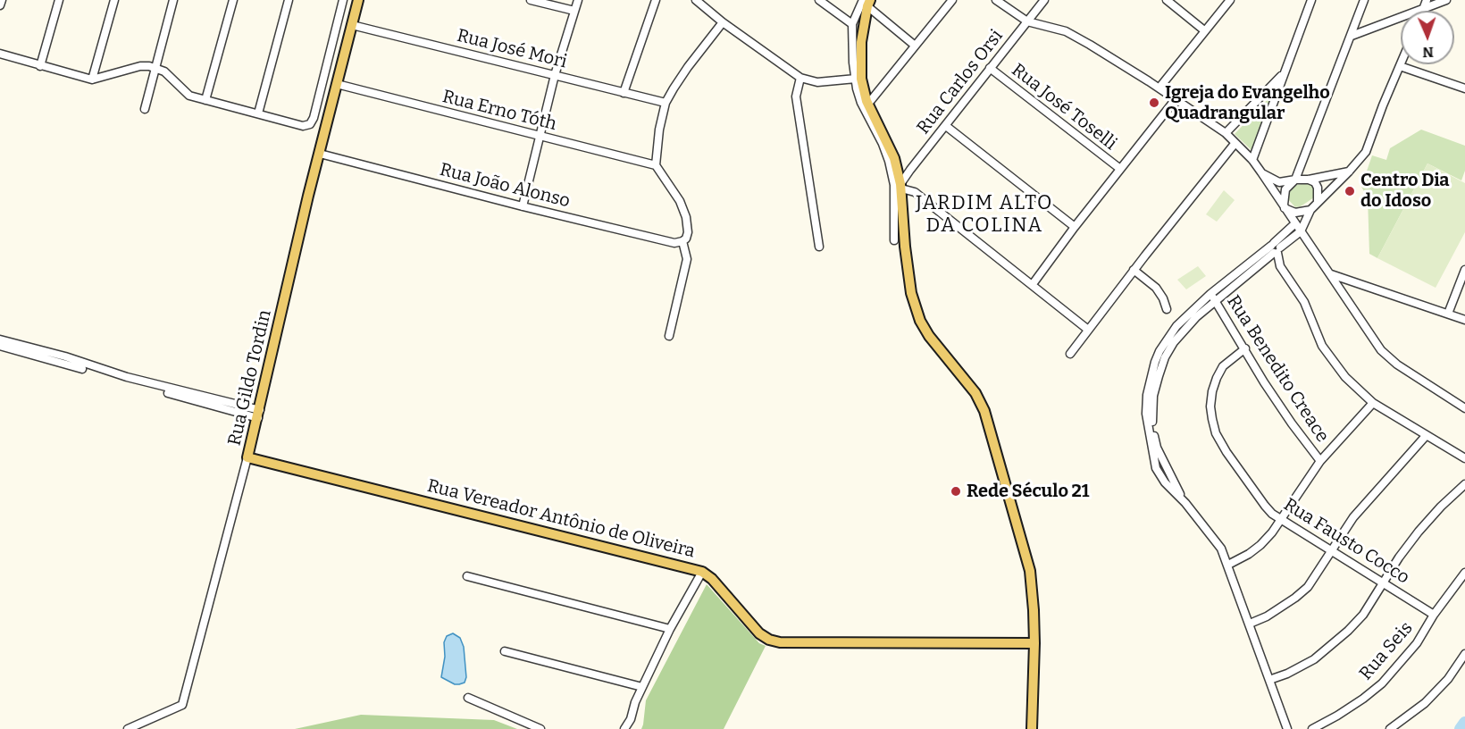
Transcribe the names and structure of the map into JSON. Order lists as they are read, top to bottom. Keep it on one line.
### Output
{"streets":{"main road":["Rua Gildo Tordin","Rua Vereador Antônio de Oliveira"],"street":["Rua José Mori","Rua Carlos Orsi","Rua José Toselli","Rua Erno Tóth","Rua João Alonso","Rua Benedito Creace","Rua Fausto Cocco","Rua Seis"]},"crossings":[["Rua José Mori","Rua Gildo Tordin"],["Rua Carlos Orsi","Rua José Toselli"],["Rua Erno Tóth","Rua Gildo Tordin"],["Rua João Alonso","Rua Gildo Tordin"],["Rua Benedito Creace","Rua Fausto Cocco"],["Rua Gildo Tordin","Rua Vereador Antônio de Oliveira"],["Rua Fausto Cocco","Rua Seis"]],"districts":["JARDIM ALTO DA COLINA"],"places":["Igreja do Evangelho Quadrangular","Centro Dia do Idoso","Rede Século 21"],"north":"bottom"}
